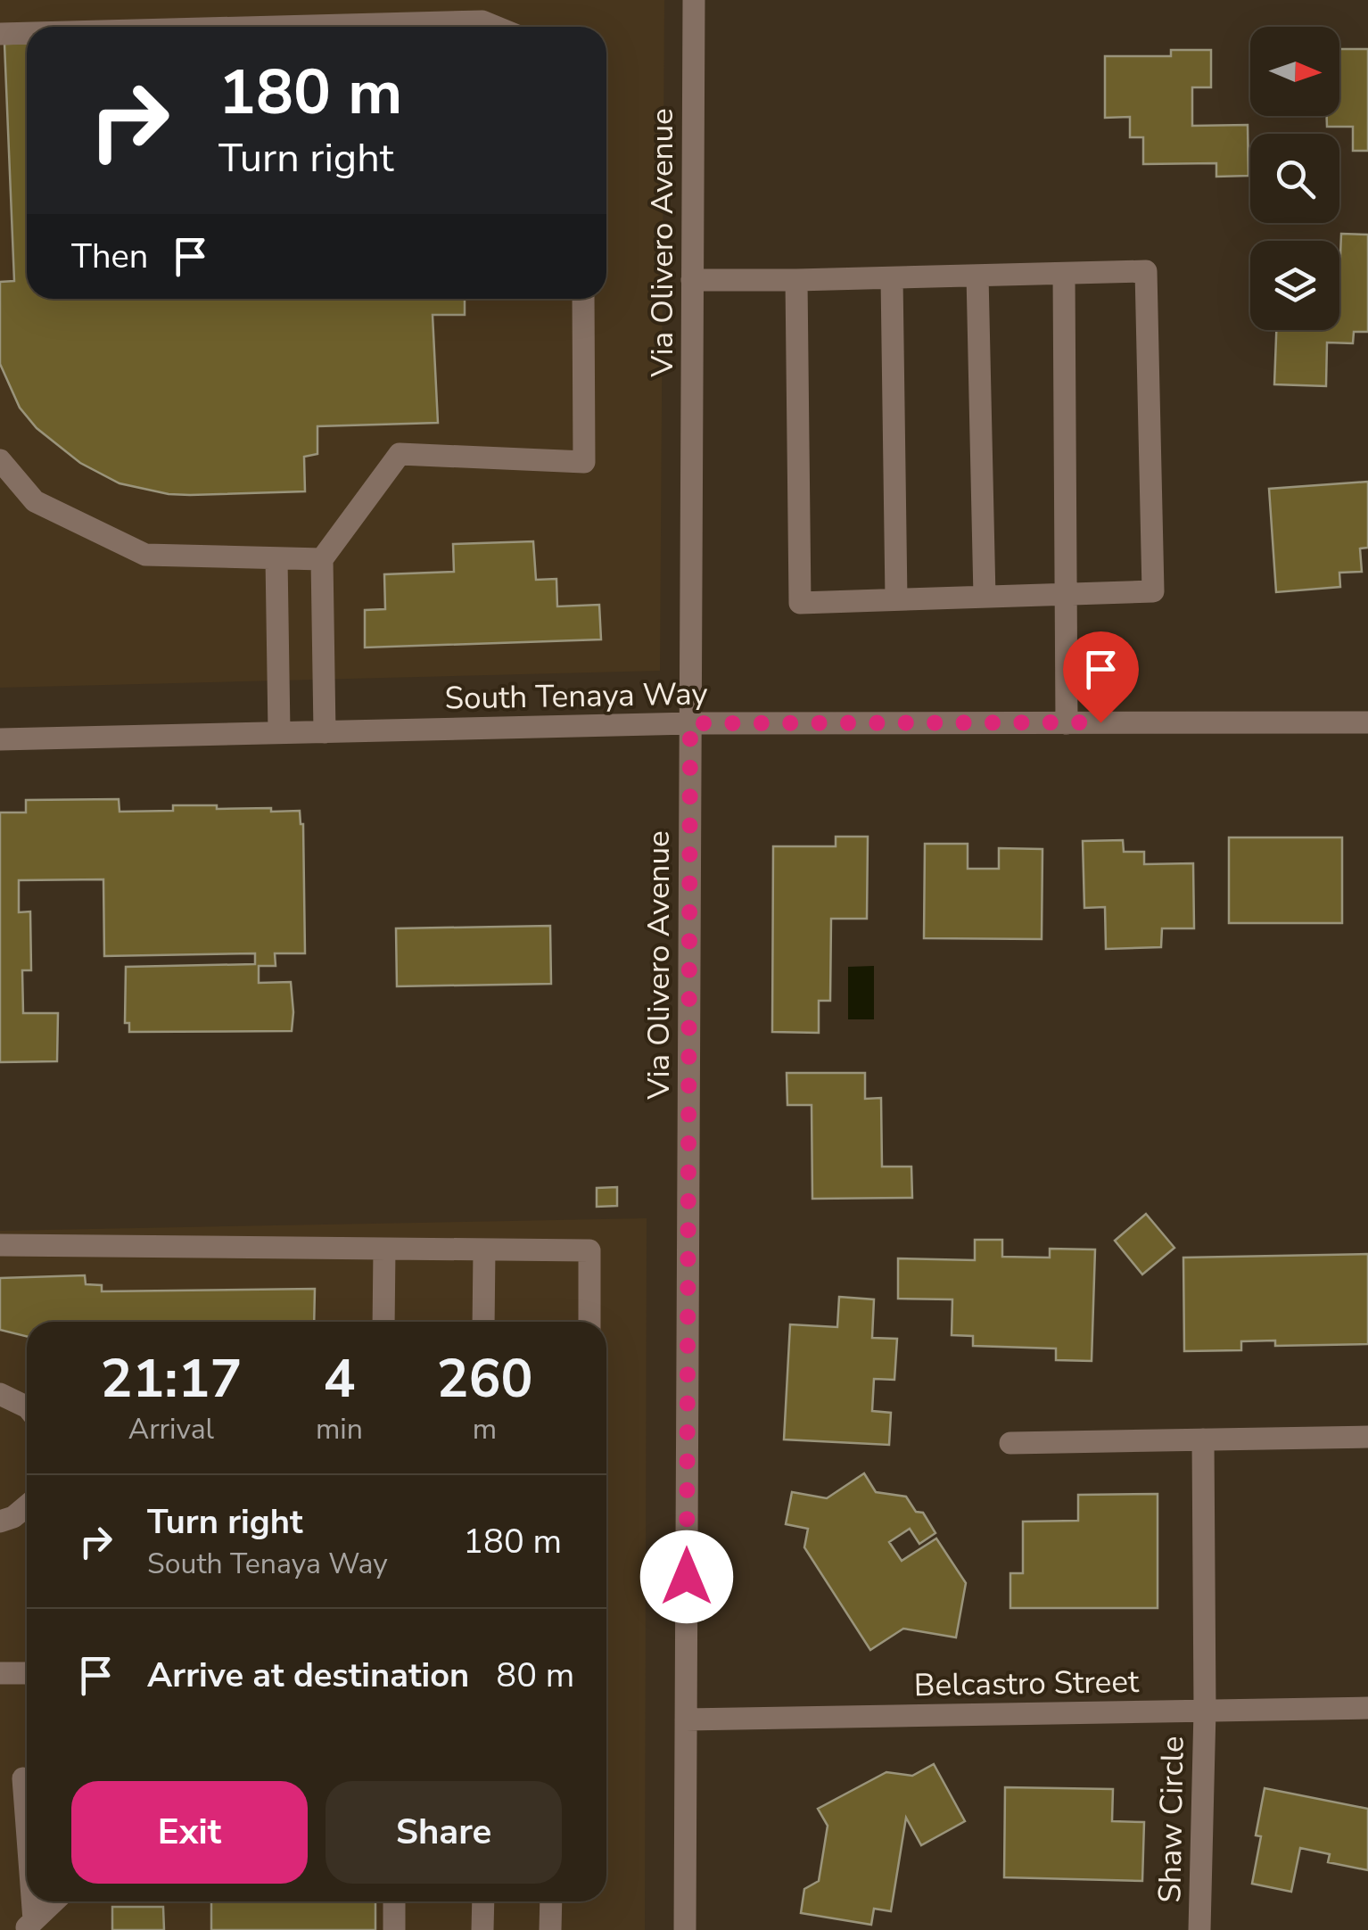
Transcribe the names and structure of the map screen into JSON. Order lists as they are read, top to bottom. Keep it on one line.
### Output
{"streets":{"street":["Via Olivero Avenue","South Tenaya Way","Belcastro Street","Shaw Circle"]},"crossings":[["Via Olivero Avenue","South Tenaya Way"],["Via Olivero Avenue","Belcastro Street"],["Belcastro Street","Shaw Circle"]],"north":"right","page":{"turn":["180 m","Turn right"],"then":"Then","eta":["21:17","Arrival","4","min","260","m"],"list":[{"name":"Turn right","note":"South Tenaya Way","value":"180 m"},{"name":"Arrive at destination","value":"80 m"}],"buttons":["Exit","Share"]}}
